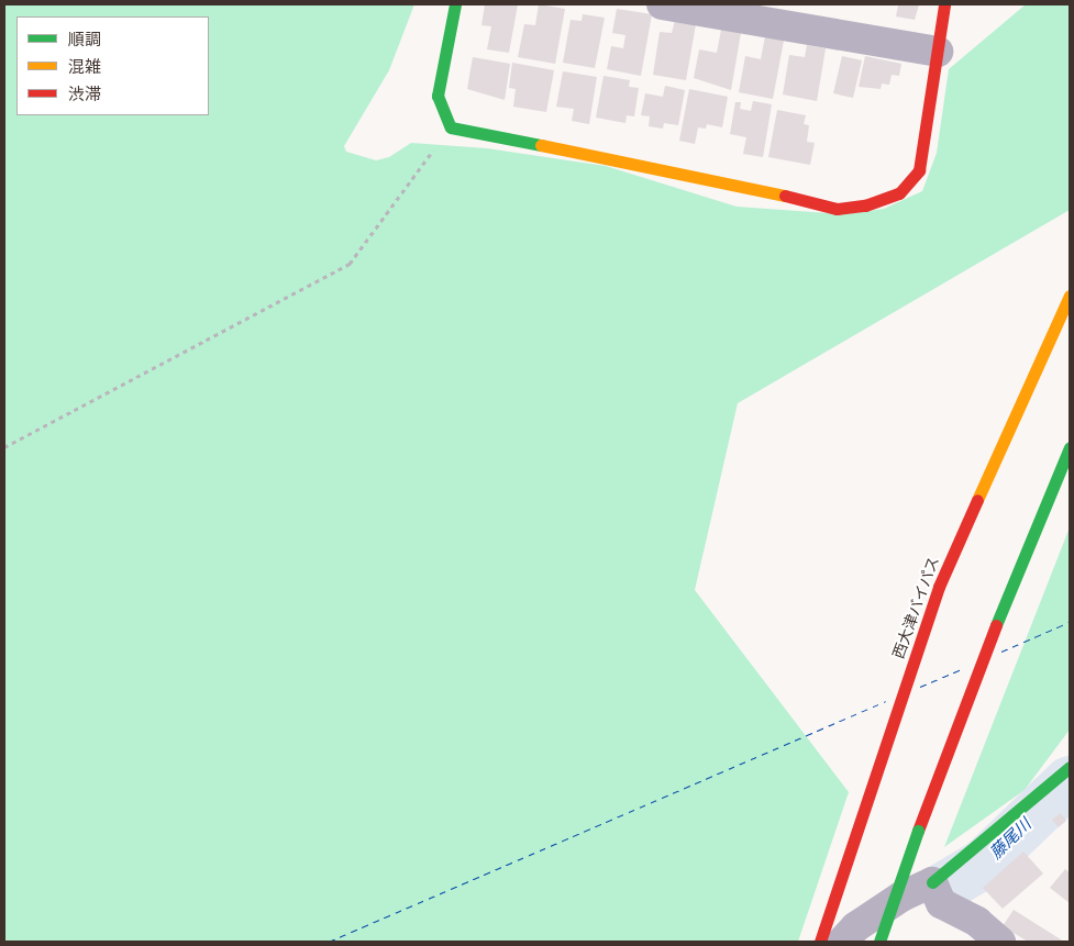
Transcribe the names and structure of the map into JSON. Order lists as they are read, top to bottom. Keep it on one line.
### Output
{"streets":{"main road":["西大津バイパス"]},"water":["藤尾川"],"legend":["順調","混雑","渋滞"]}
